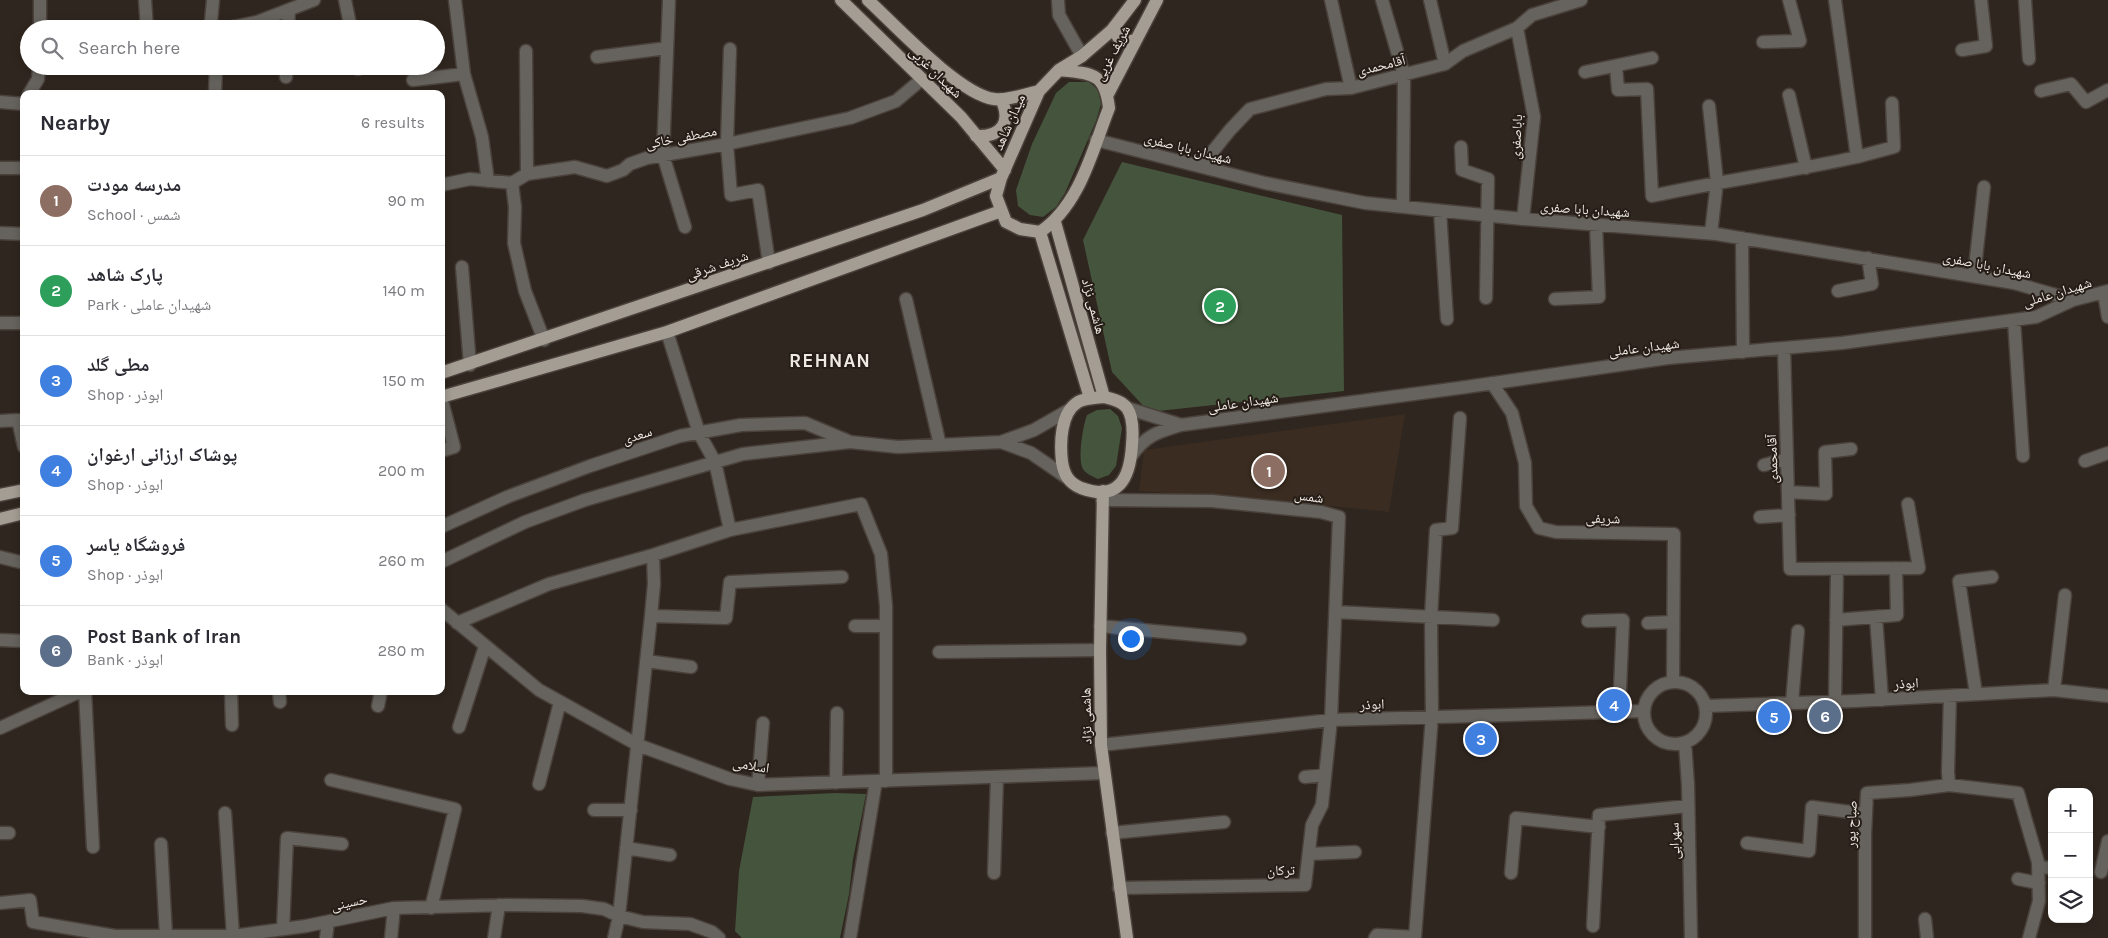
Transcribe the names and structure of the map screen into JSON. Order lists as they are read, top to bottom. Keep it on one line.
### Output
{"streets":{"main road":["شریف غربی","شهیدان غربی","میدان شاهد","شریف شرقی","هاشمی نژاد"],"street":["آقامحمدی","مصطفی خاکی","باباصفری","شهیدان بابا صفری","شهیدان عاملی","سعدی","شمس","شریفی","ابوذر","اسلامی","صباح پور","سهرابی","ترکان","حسینی"]},"crossings":[["آقامحمدی","باباصفری"],["آقامحمدی","شهیدان بابا صفری"],["آقامحمدی","شهیدان عاملی"],["شهیدان غربی","میدان شاهد"],["شهیدان غربی","مصطفی خاکی"],["شهیدان غربی","شریف شرقی"],["میدان شاهد","شریف شرقی"],["باباصفری","شهیدان بابا صفری"],["شهیدان بابا صفری","شهیدان عاملی"],["شهیدان عاملی","هاشمی نژاد"],["شهیدان عاملی","شمس"],["شهیدان عاملی","شریفی"],["هاشمی نژاد","شمس"],["هاشمی نژاد","ابوذر"],["هاشمی نژاد","اسلامی"],["هاشمی نژاد","ترکان"],["شمس","ابوذر"],["شمس","ترکان"],["شریفی","ابوذر"],["شریفی","سهرابی"],["ابوذر","سهرابی"],["ابوذر","ترکان"]],"districts":["REHNAN"],"page":{"search":"Search here","heading":["Nearby","6 results"],"list":[{"mark":"1","name":"مدرسه مودت","note":"School · شمس","value":"90 m"},{"mark":"2","name":"پارک شاهد","note":"Park · شهیدان عاملی","value":"140 m"},{"mark":"3","name":"مطی گلد","note":"Shop · ابوذر","value":"150 m"},{"mark":"4","name":"پوشاک ارزانی ارغوان","note":"Shop · ابوذر","value":"200 m"},{"mark":"5","name":"فروشگاه یاسر","note":"Shop · ابوذر","value":"260 m"},{"mark":"6","name":"Post Bank of Iran","note":"Bank · ابوذر","value":"280 m"}],"pins":["2","1","4","6","5","3"],"map_buttons":["+","−"]}}
